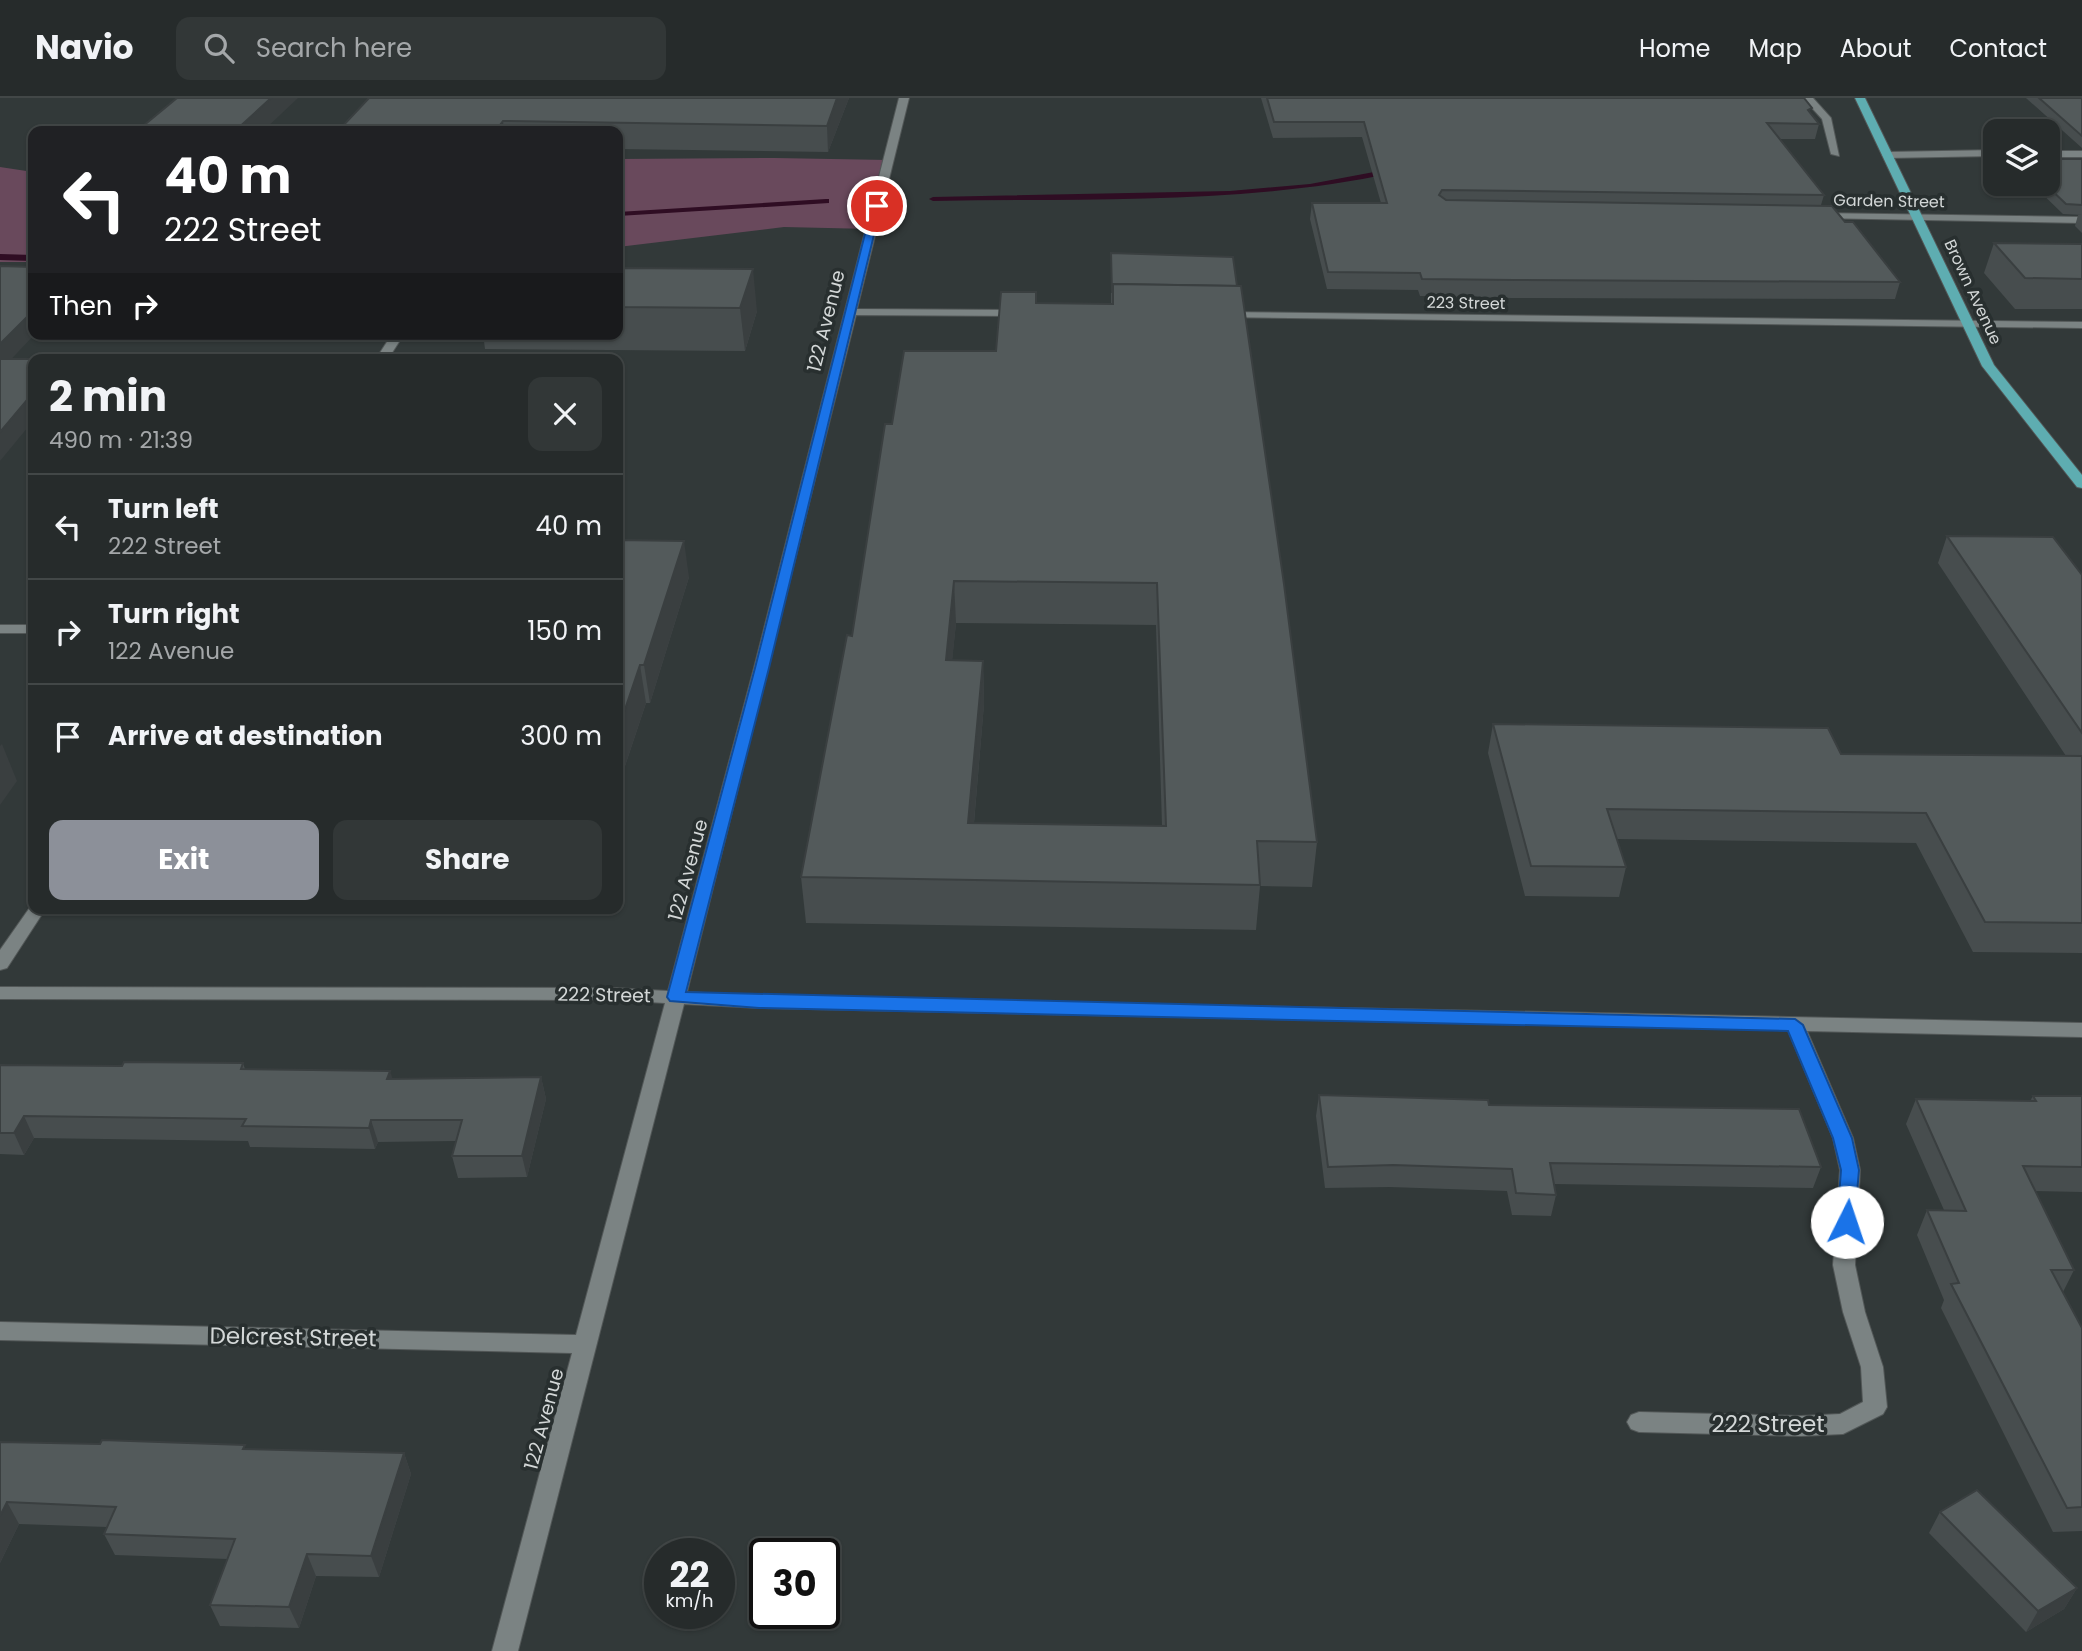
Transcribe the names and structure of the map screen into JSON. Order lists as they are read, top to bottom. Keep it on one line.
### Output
{"streets":{"main road":["Brown Avenue"],"street":["Garden Street","223 Street","122 Avenue","222 Street","Delcrest Street"]},"crossings":[["Garden Street","Brown Avenue"],["Brown Avenue","223 Street"],["122 Avenue","222 Street"],["122 Avenue","Delcrest Street"]],"page":{"header":"Navio","search":"Search here","nav":["Home","Map","About","Contact"],"turn":["40 m","222 Street"],"then":"Then","heading":["2 min","490 m · 21:39"],"list":[{"name":"Turn left","note":"222 Street","value":"40 m"},{"name":"Turn right","note":"122 Avenue","value":"150 m"},{"name":"Arrive at destination","value":"300 m"}],"buttons":["Exit","Share"],"speed":"22 km/h","limit":"30"}}
